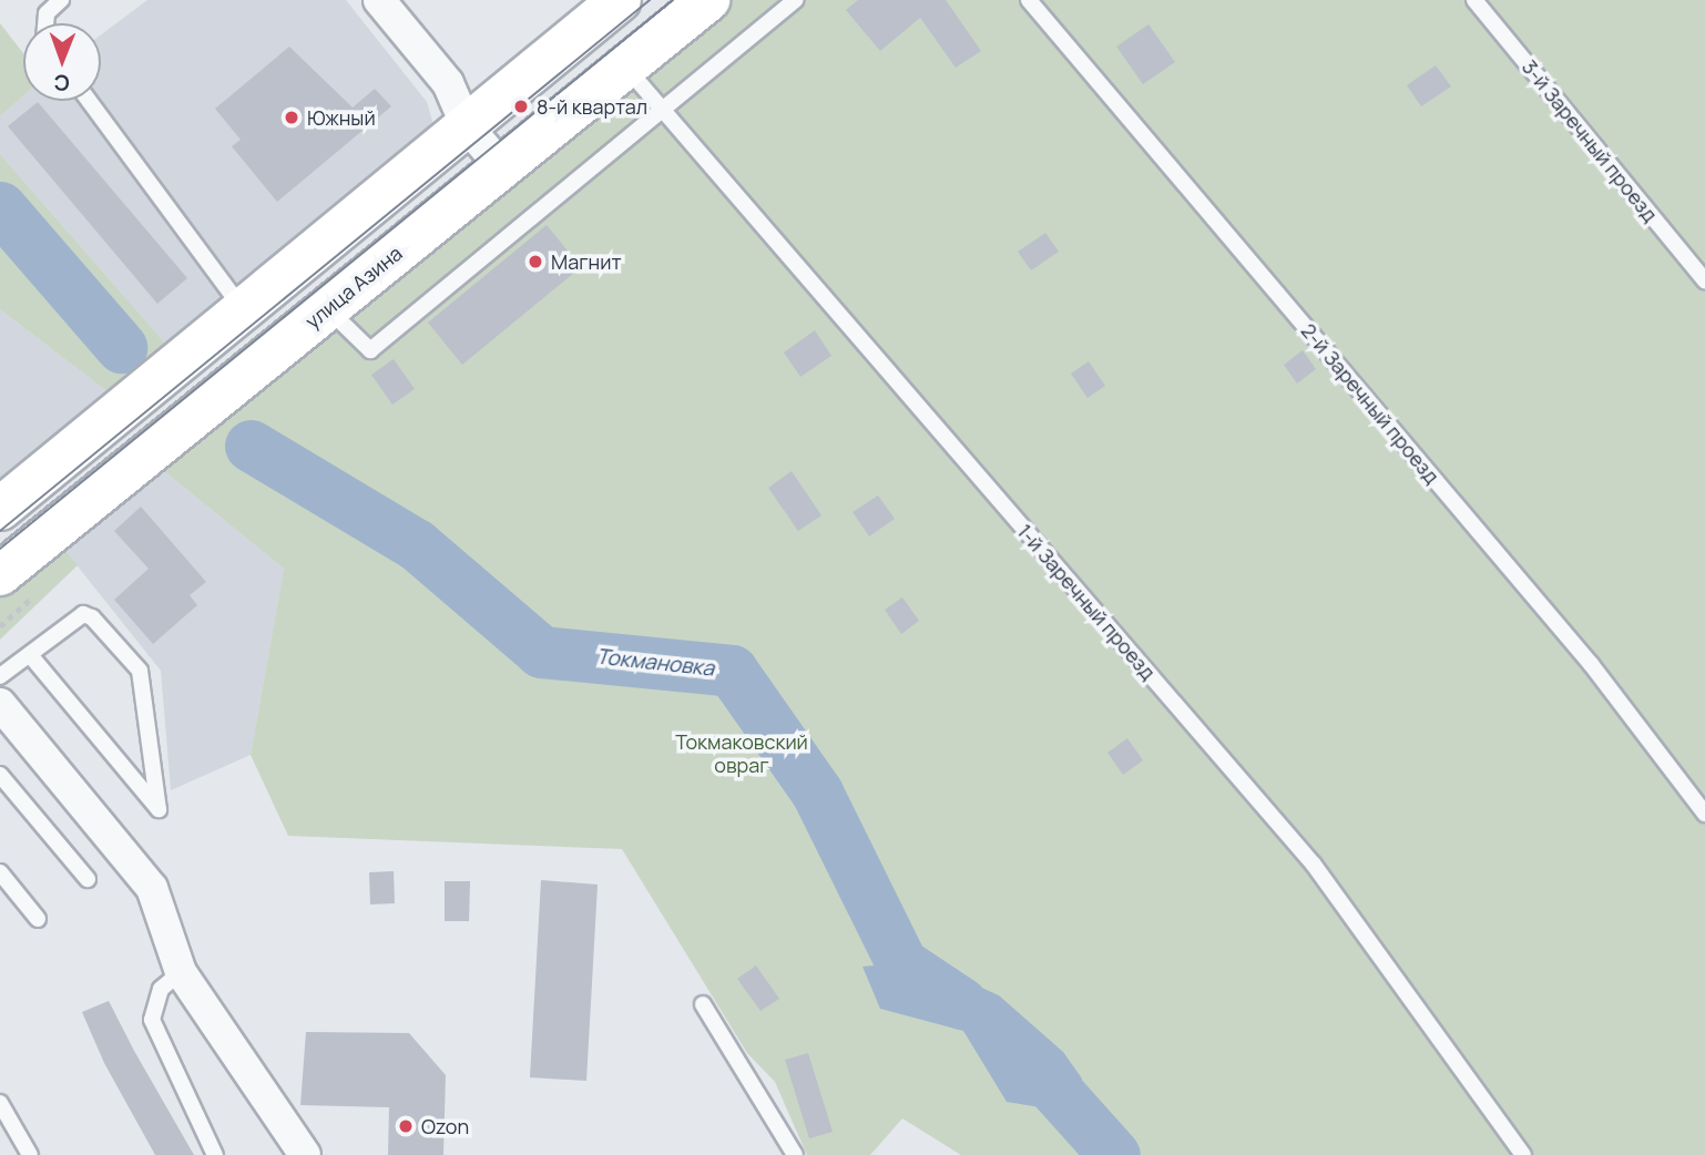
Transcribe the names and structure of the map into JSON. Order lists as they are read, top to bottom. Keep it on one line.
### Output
{"streets":{"main road":["улица Азина"],"lane":["3-й Заречный проезд","2-й Заречный проезд","1-й Заречный проезд"]},"crossings":[["улица Азина","1-й Заречный проезд"]],"water":["Токмановка"],"parks":["Токмаковский овраг"],"places":["8-й квартал","Южный","Магнит","Ozon"],"north":"bottom"}
